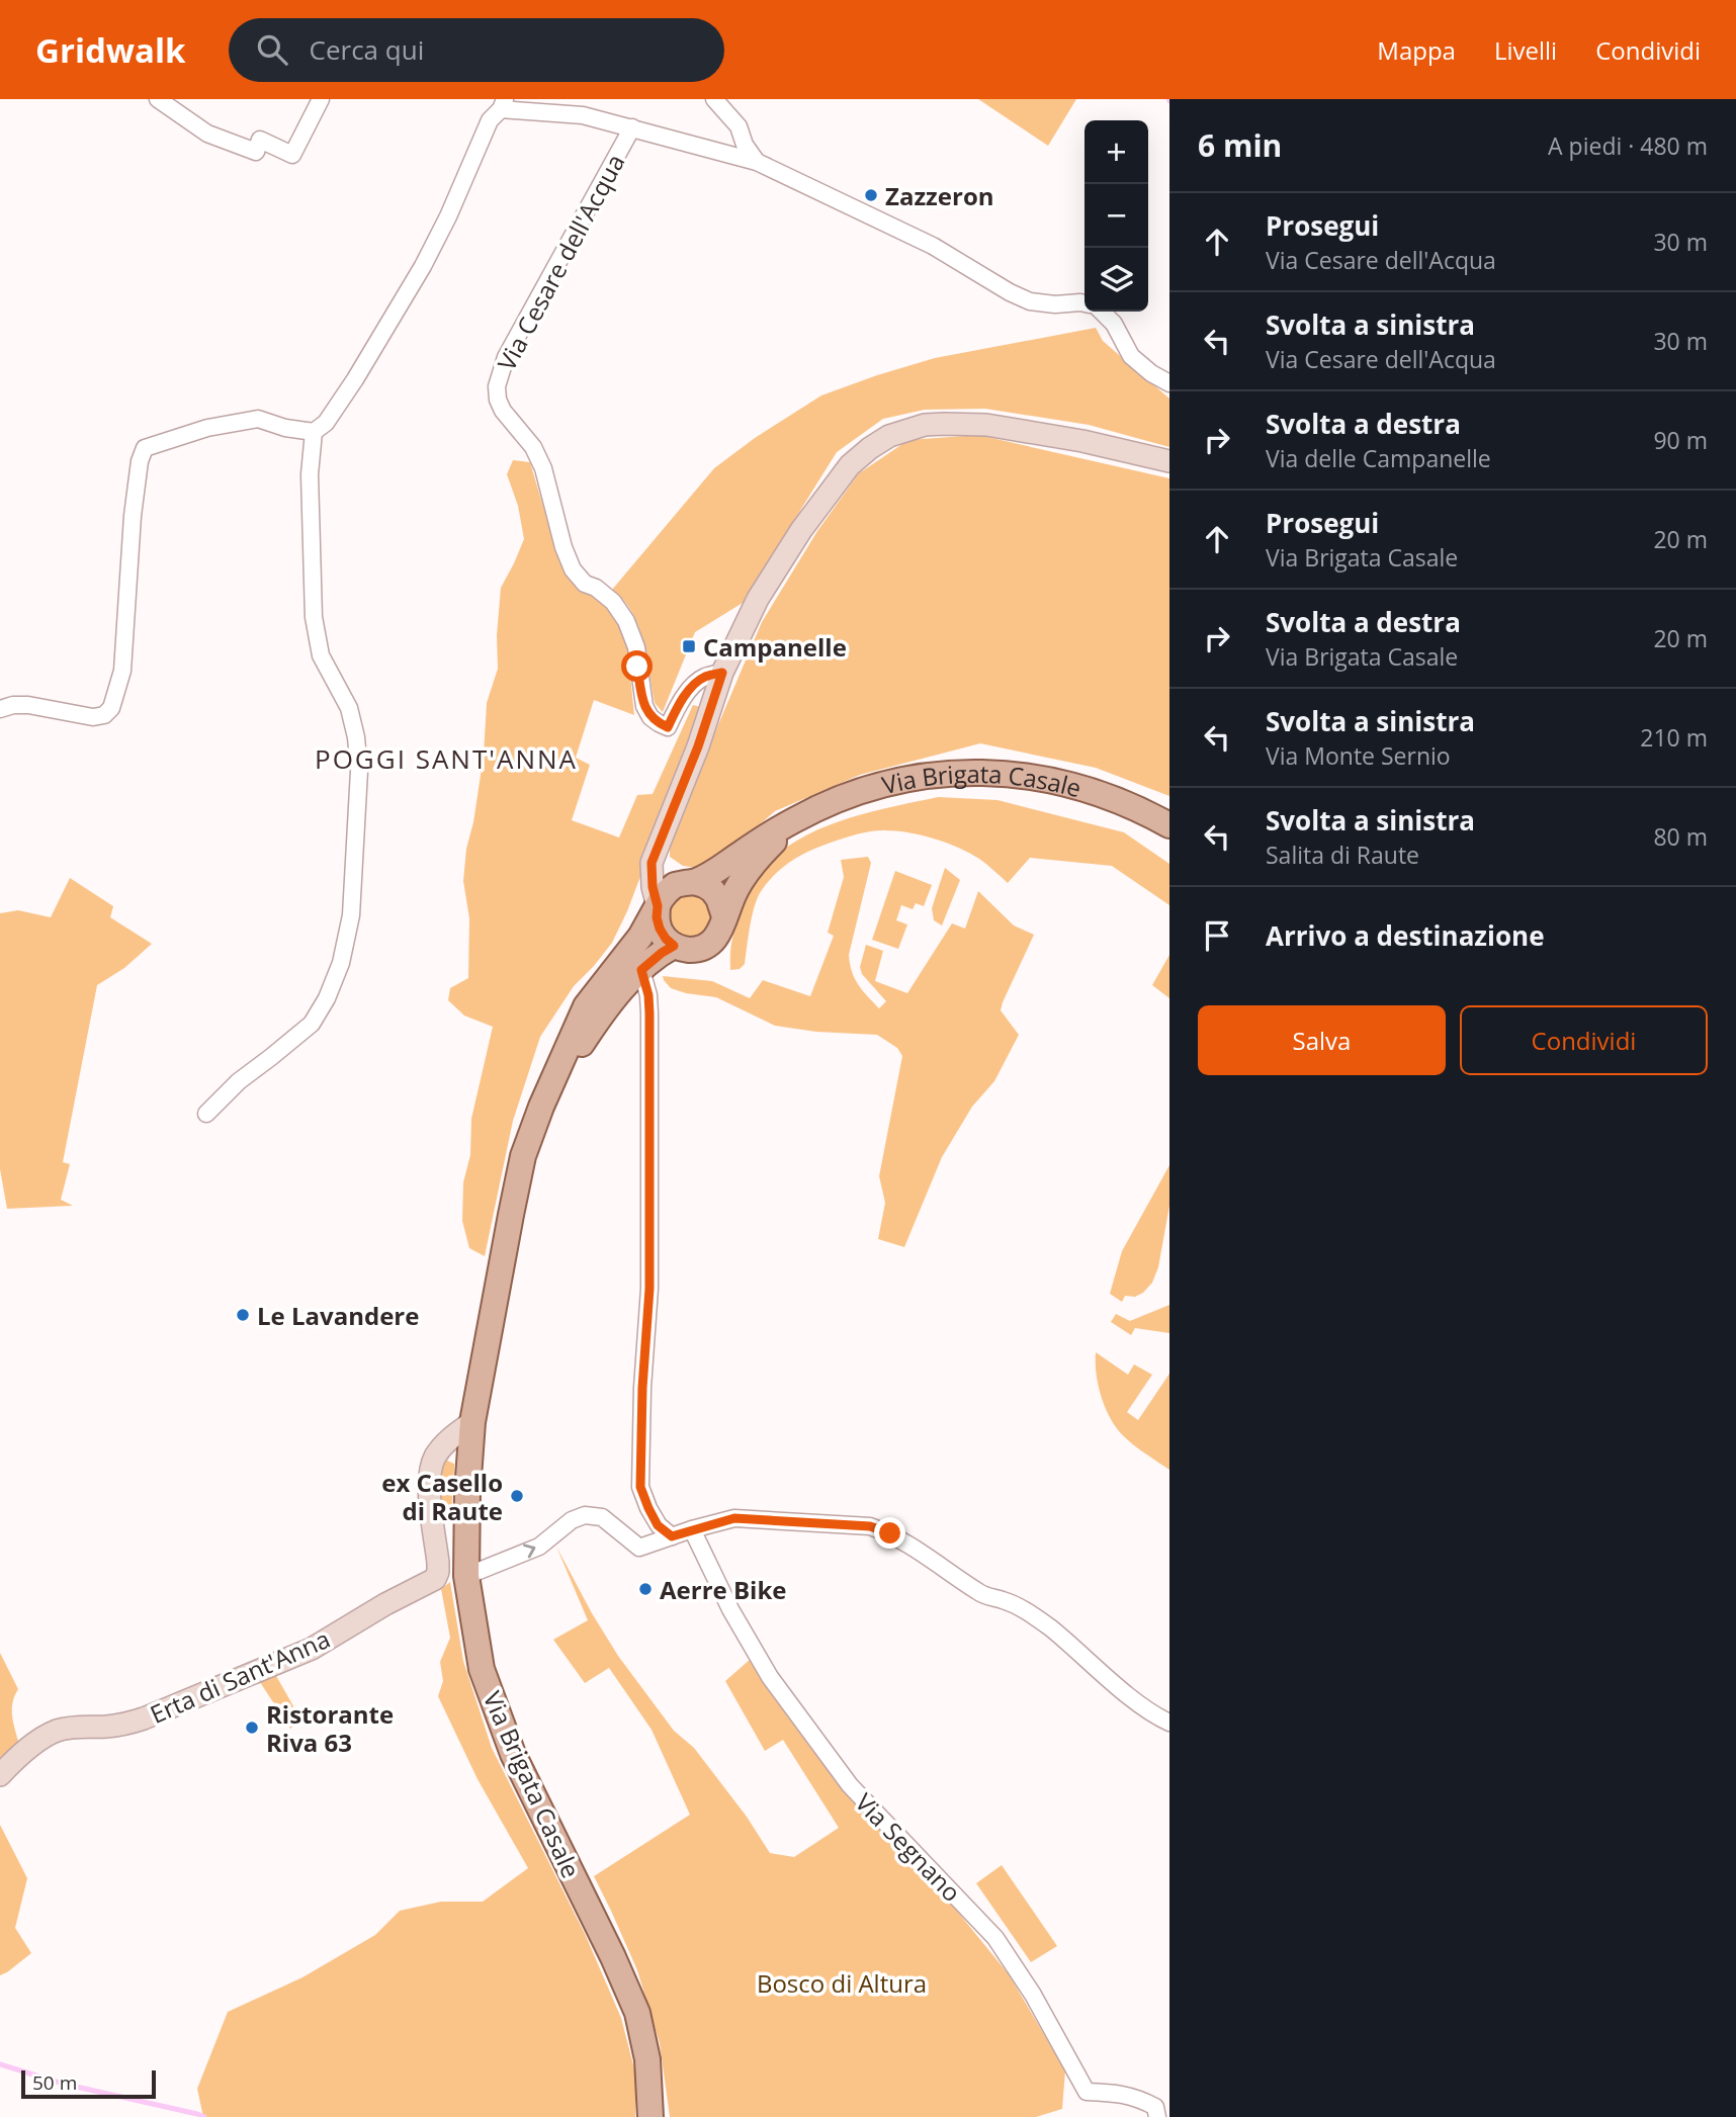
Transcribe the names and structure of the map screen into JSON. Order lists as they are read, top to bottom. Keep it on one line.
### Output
{"streets":{"main road":["Via Brigata Casale"],"street":["Via Cesare dell'Acqua","Erta di Sant'Anna","Via Segnano"]},"crossings":[["Via Brigata Casale","Erta di Sant'Anna"]],"districts":["POGGI SANT'ANNA"],"parks":["Bosco di Altura"],"places":{"other":["Zazzeron","Le Lavandere","ex Casello di Raute","Aerre Bike","Ristorante Riva 63"],"transit":["Campanelle"]},"scale_bar":"50 m","page":{"header":"Gridwalk","search":"Cerca qui","nav":["Mappa","Livelli","Condividi"],"heading":["6 min","A piedi · 480 m"],"map_buttons":["+","−"],"list":[["Prosegui","Via Cesare dell'Acqua","30 m"],["Svolta a sinistra","Via Cesare dell'Acqua","30 m"],["Svolta a destra","Via delle Campanelle","90 m"],["Prosegui","Via Brigata Casale","20 m"],["Svolta a destra","Via Brigata Casale","20 m"],["Svolta a sinistra","Via Monte Sernio","210 m"],["Svolta a sinistra","Salita di Raute","80 m"],"Arrivo a destinazione"],"buttons":["Salva","Condividi"],"scale":"50 m"}}
